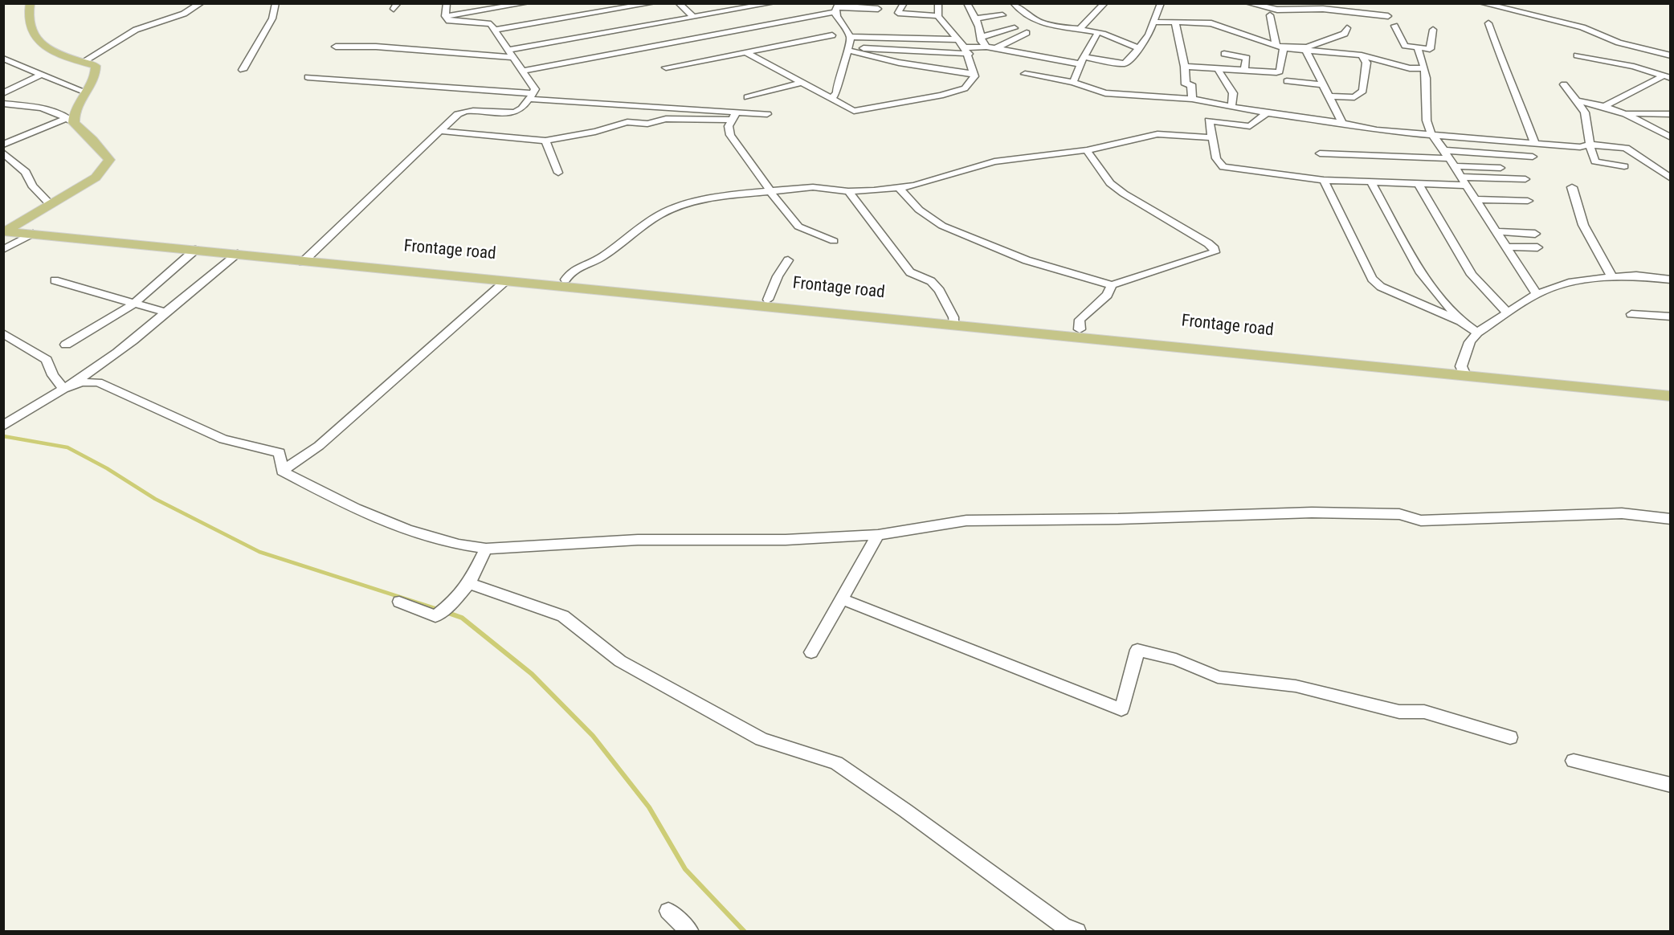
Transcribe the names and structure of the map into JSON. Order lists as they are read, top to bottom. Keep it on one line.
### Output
{"streets":{"main road":["Frontage road"]}}
